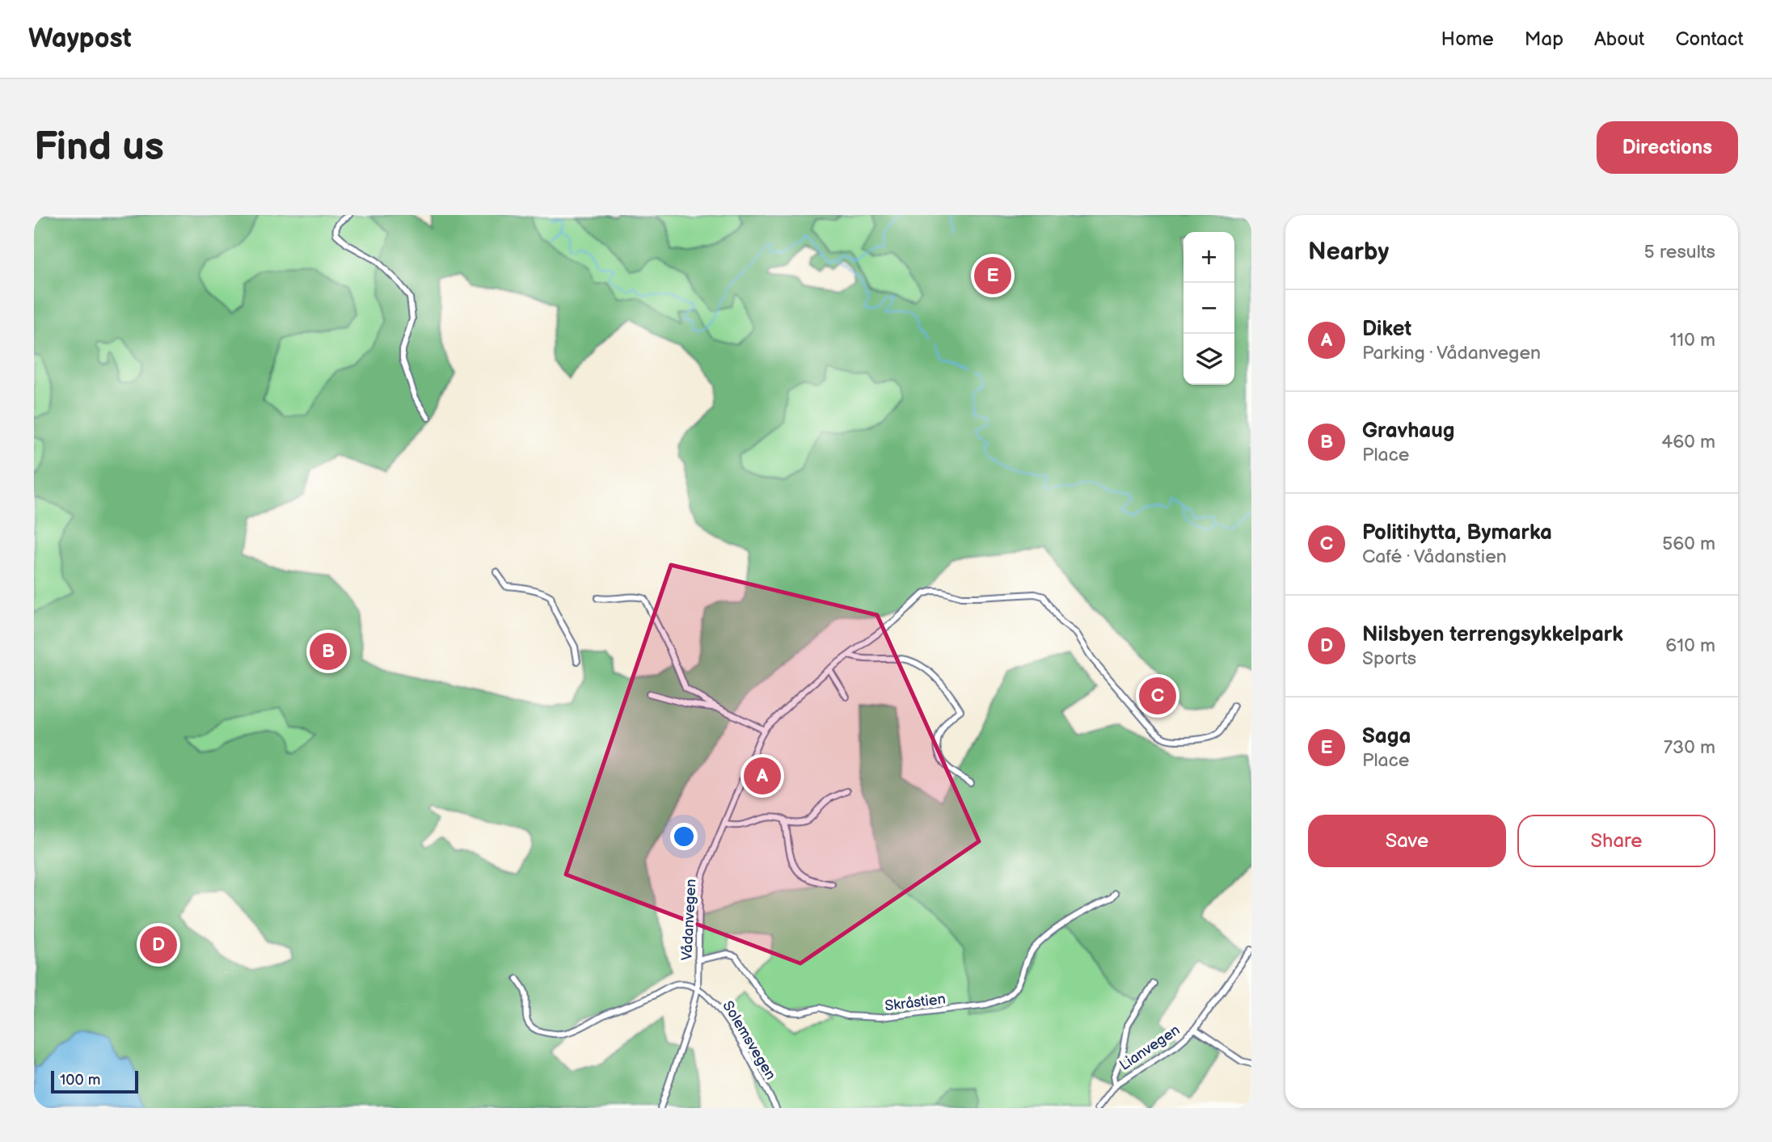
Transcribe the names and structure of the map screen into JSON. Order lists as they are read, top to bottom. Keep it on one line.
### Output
{"streets":{"street":["Vådanvegen","Skråstien","Solemsvegen","Lianvegen"]},"crossings":[["Vådanvegen","Skråstien"],["Vådanvegen","Solemsvegen"]],"scale_bar":"100 m","page":{"header":"Waypost","nav":["Home","Map","About","Contact"],"buttons":["Directions",["Save","Share"]],"title":"Find us","heading":["Nearby","5 results"],"map_buttons":["+","−"],"pins":["E","B","C","A","D"],"list":[{"mark":"A","name":"Diket","note":"Parking · Vådanvegen","value":"110 m"},{"mark":"B","name":"Gravhaug","note":"Place","value":"460 m"},{"mark":"C","name":"Politihytta, Bymarka","note":"Café · Vådanstien","value":"560 m"},{"mark":"D","name":"Nilsbyen terrengsykkelpark","note":"Sports","value":"610 m"},{"mark":"E","name":"Saga","note":"Place","value":"730 m"}],"scale":"100 m"}}
